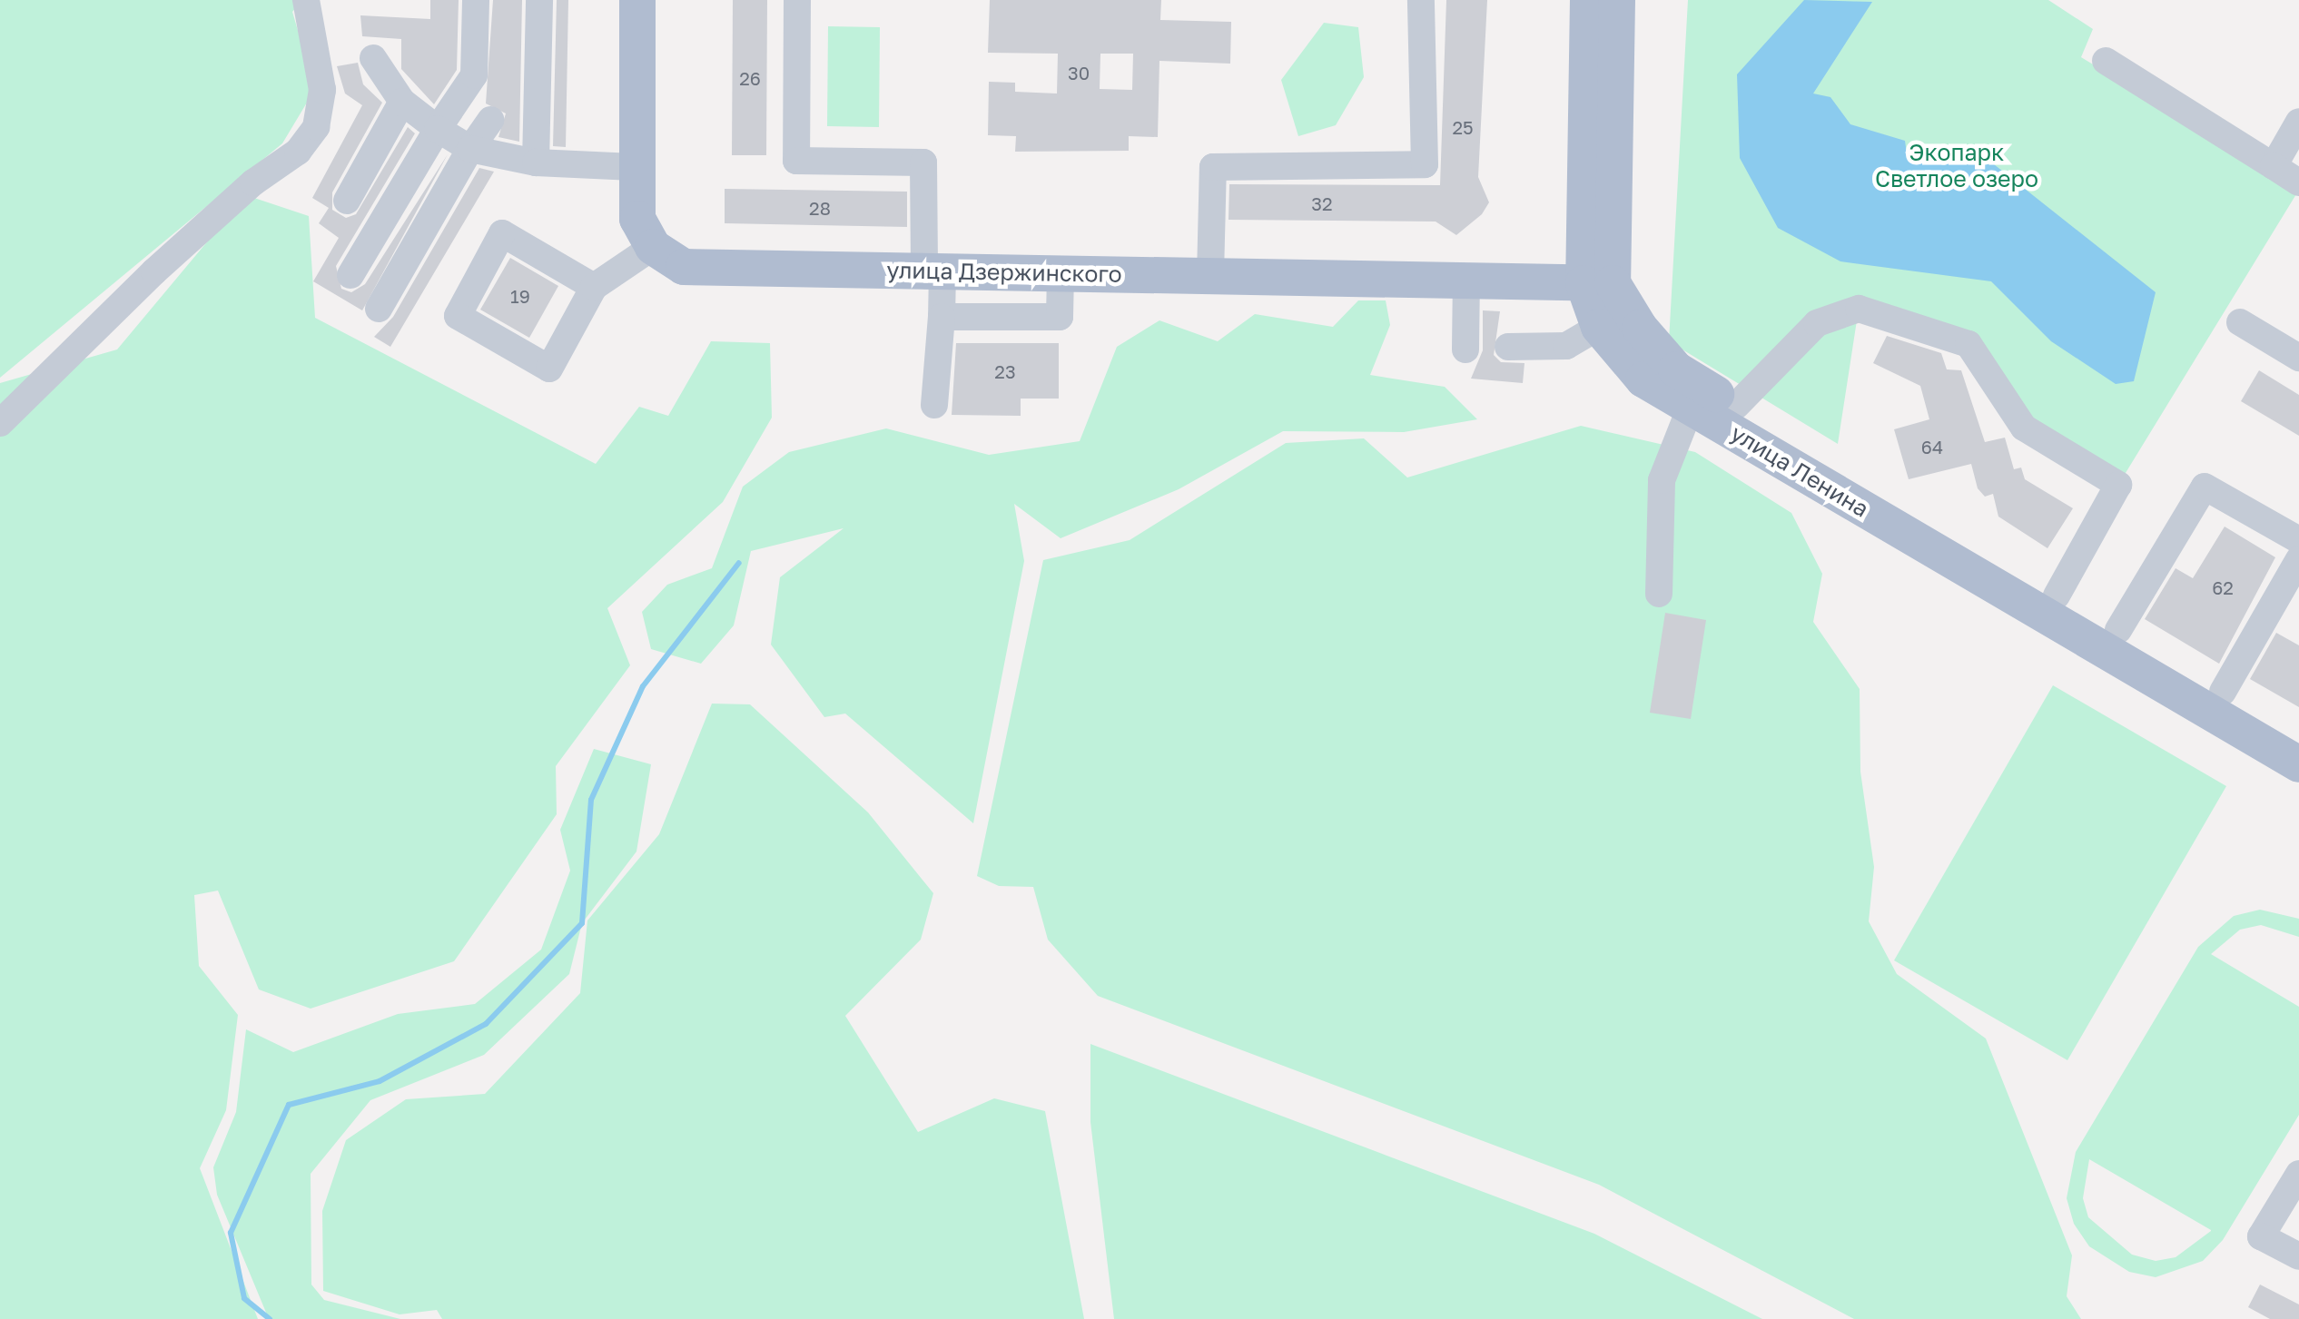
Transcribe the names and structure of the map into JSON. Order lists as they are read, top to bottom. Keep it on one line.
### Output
{"streets":{"main road":["улица Дзержинского","улица Ленина"]},"crossings":[["улица Дзержинского","улица Ленина"]],"parks":["Экопарк Светлое озеро"],"house_numbers":["30","26","25","32","28","19","23","64","62"]}
